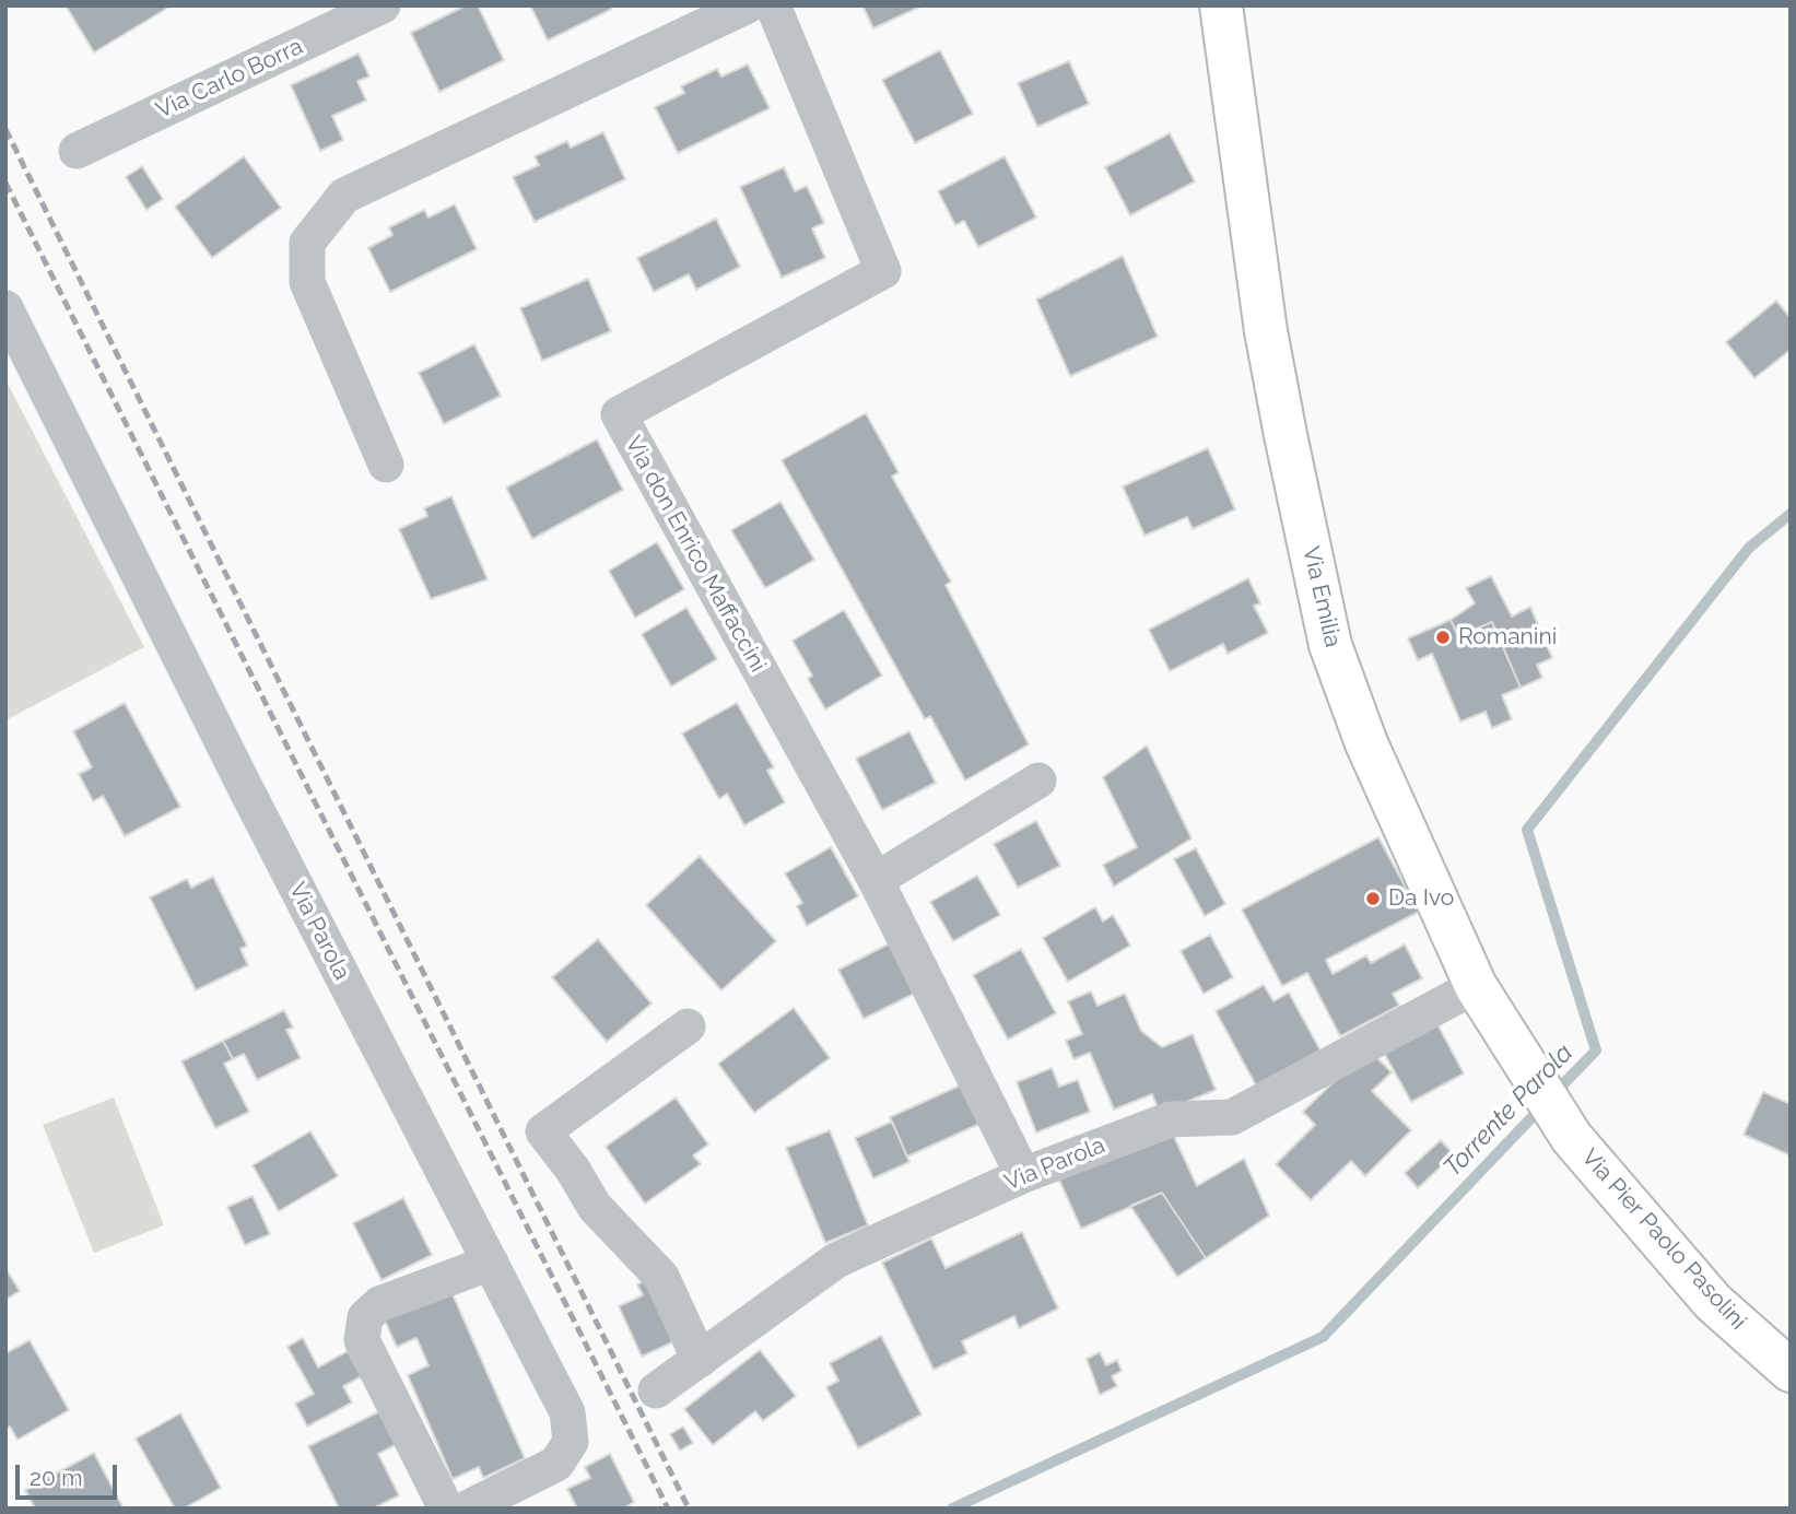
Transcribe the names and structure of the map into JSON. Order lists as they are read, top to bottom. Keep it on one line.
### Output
{"streets":{"main road":["Via Emilia","Via Pier Paolo Pasolini"],"street":["Via Carlo Borra","Via don Enrico Maffaccini","Via Parola"]},"crossings":[["Via don Enrico Maffaccini","Via Parola"],["Via Emilia","Via Parola"],["Via Emilia","Via Pier Paolo Pasolini"]],"water":["Torrente Parola"],"places":["Romanini","Da Ivo"],"scale_bar":"20 m"}
